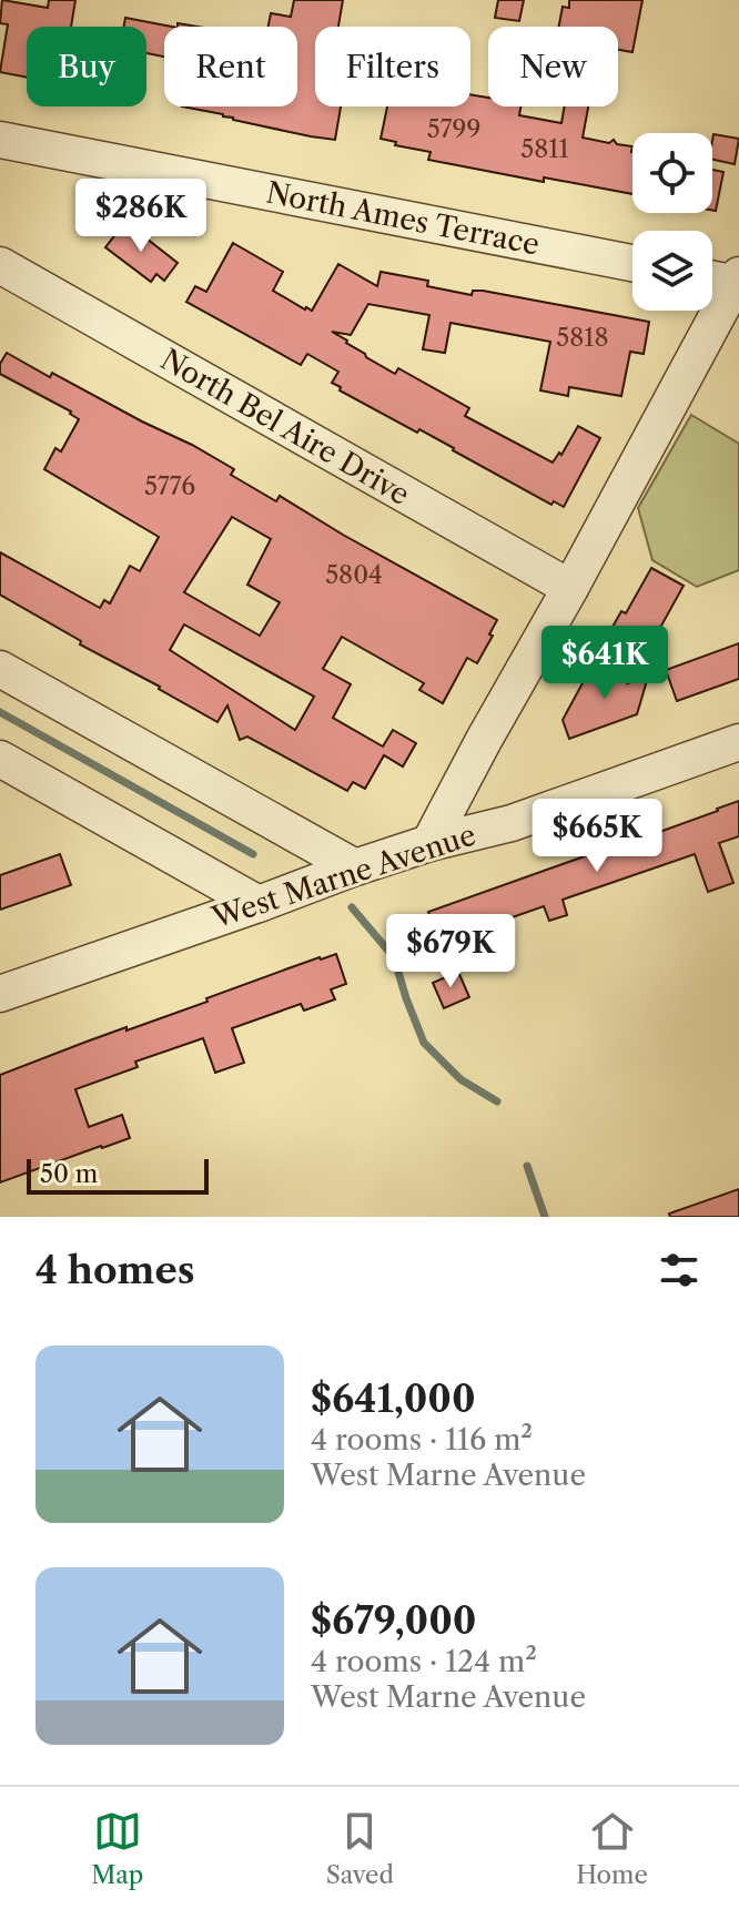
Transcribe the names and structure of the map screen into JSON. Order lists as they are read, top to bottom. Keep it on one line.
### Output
{"streets":{"street":["North Ames Terrace","North Bel Aire Drive","West Marne Avenue"]},"house_numbers":["5799","5811","5818","5776","5804"],"scale_bar":"50 m","page":{"chip":["Buy","Rent","Filters","New"],"price":["$286K","$641K","$665K","$679K"],"scale":"50 m","heading":"4 homes","list":[{"name":"$641,000","note":"4 rooms · 116 m² · West Marne Avenue"},{"name":"$679,000","note":"4 rooms · 124 m² · West Marne Avenue"}],"tabs":["Map","Saved","Home"]}}
